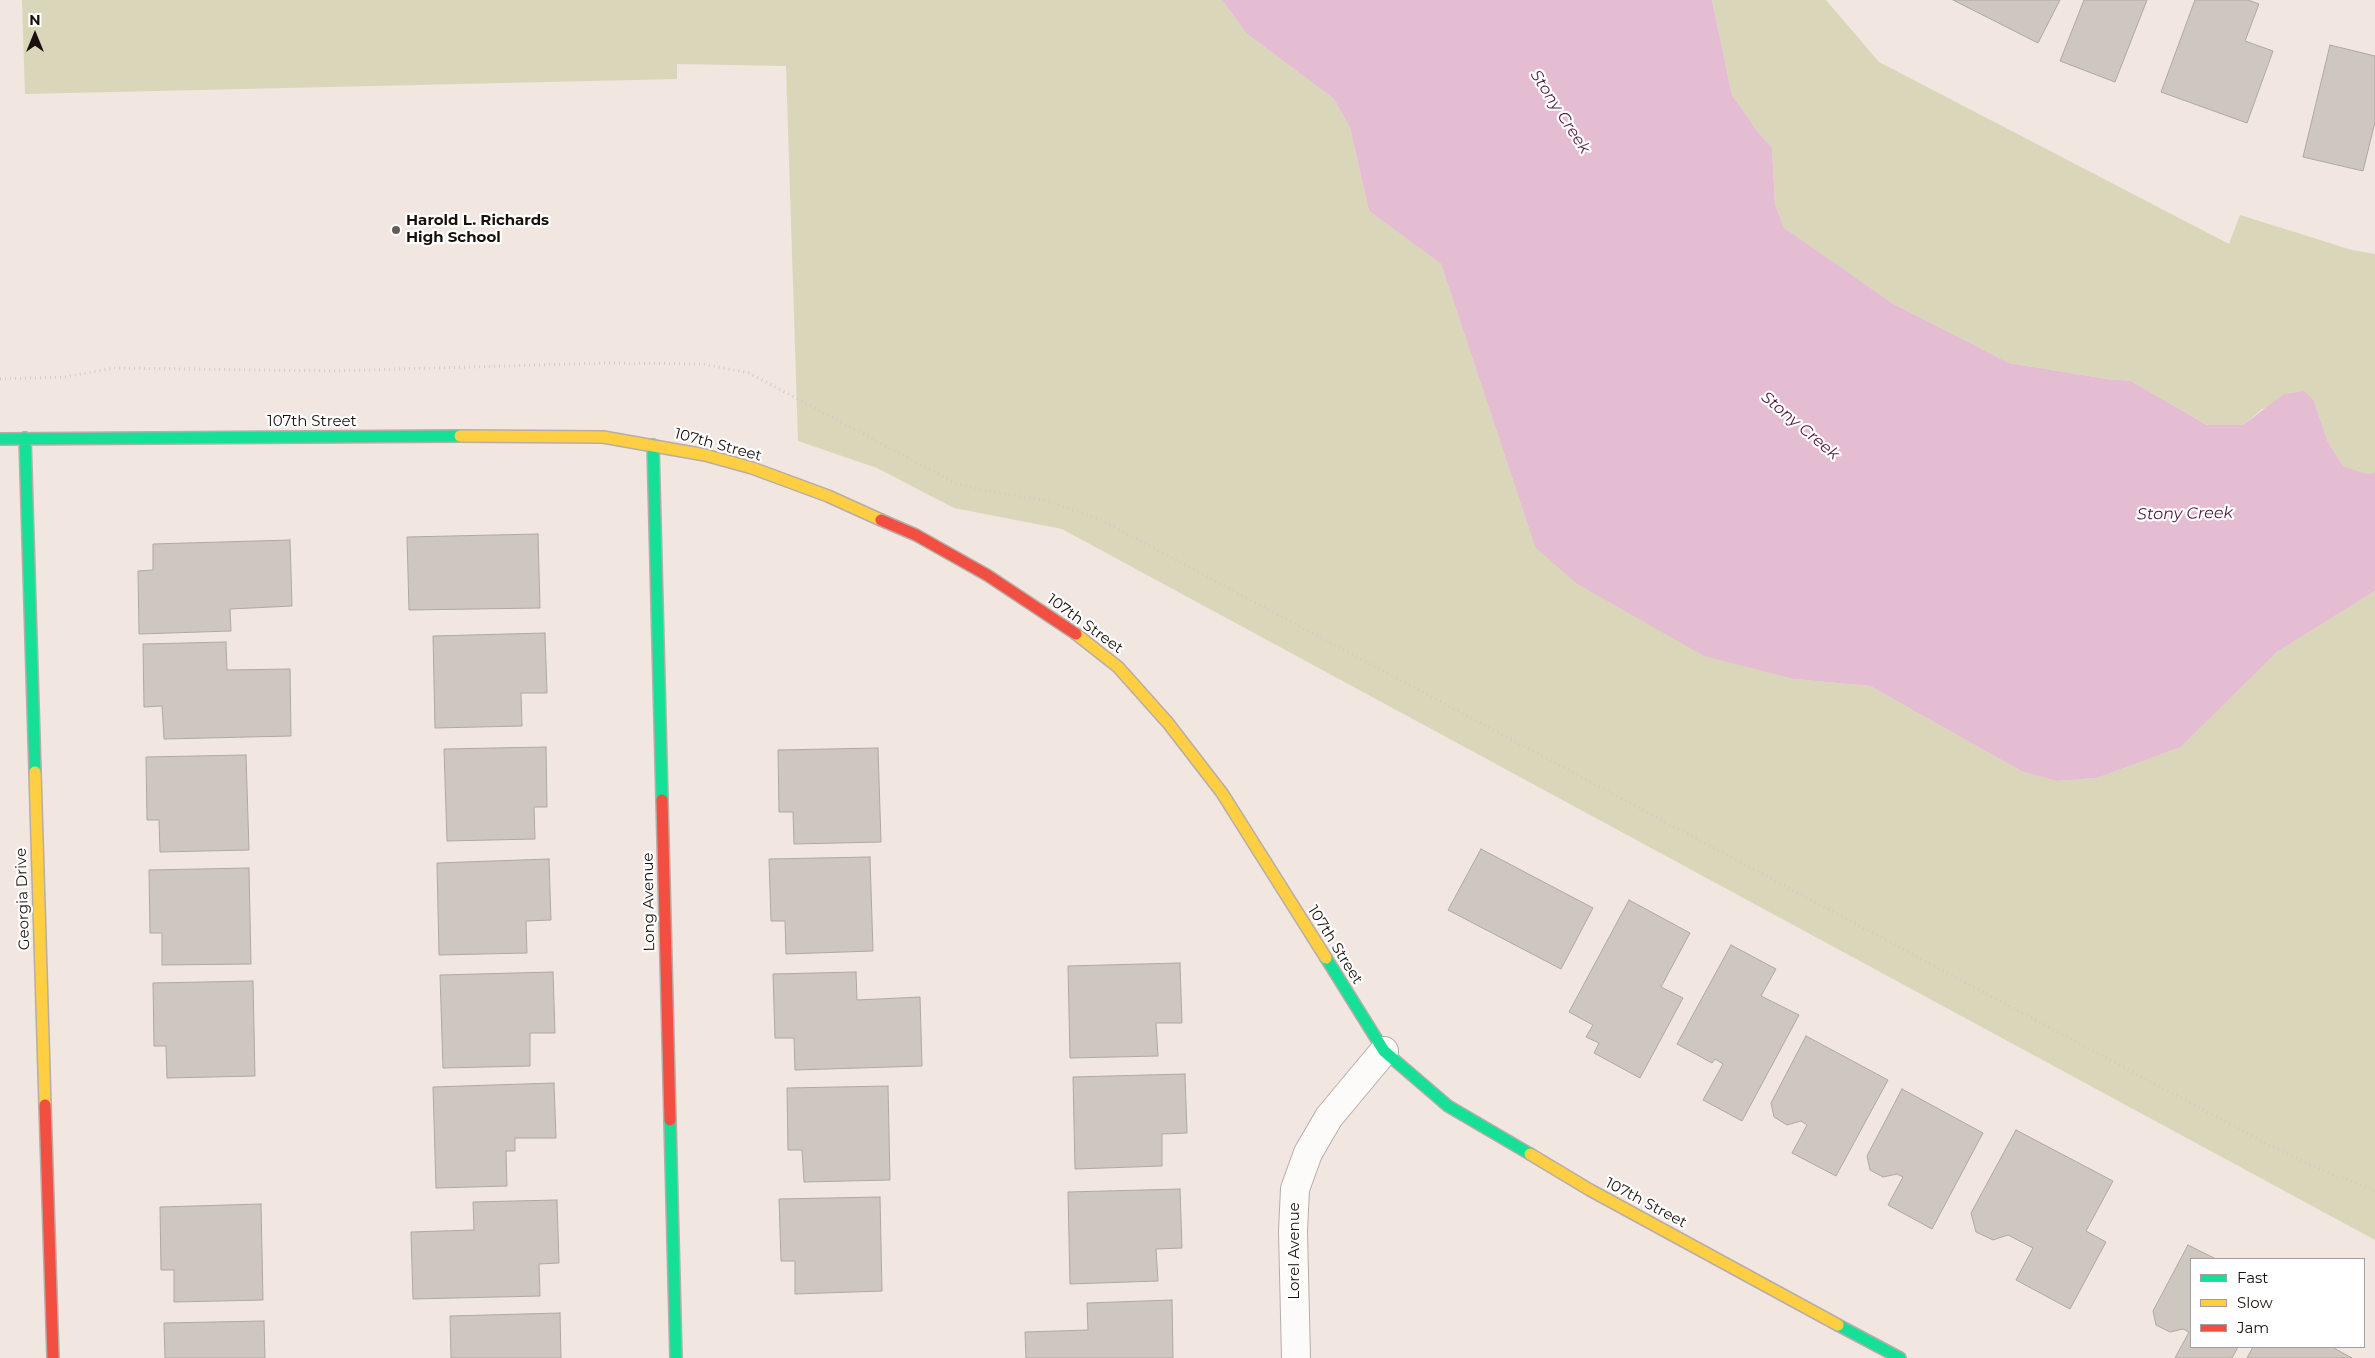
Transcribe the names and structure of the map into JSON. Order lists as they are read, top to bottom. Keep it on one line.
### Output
{"streets":{"street":["107th Street","Georgia Drive","Long Avenue","Lorel Avenue"]},"crossings":[["107th Street","Georgia Drive"],["107th Street","Long Avenue"],["107th Street","Lorel Avenue"]],"water":["Stony Creek"],"places":["Harold L. Richards High School"],"legend":["Fast","Slow","Jam"],"north":"top"}
